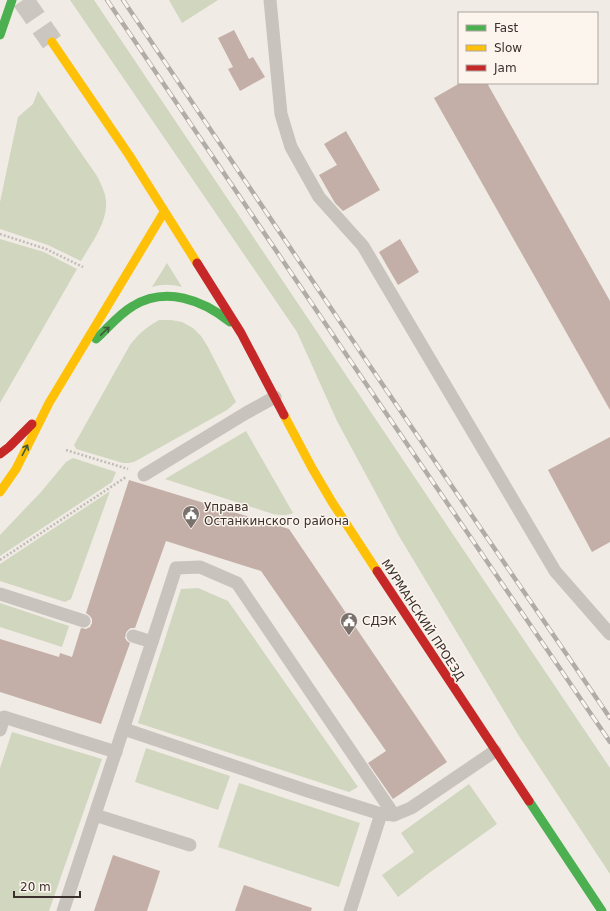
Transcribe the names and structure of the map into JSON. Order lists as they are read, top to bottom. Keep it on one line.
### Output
{"streets":{"street":["МУРМАНСКИЙ ПРОЕЗД"]},"places":{"public building":["Управа Останкинского района","СДЭК"]},"legend":["Fast","Slow","Jam"],"scale_bar":"20 m"}
